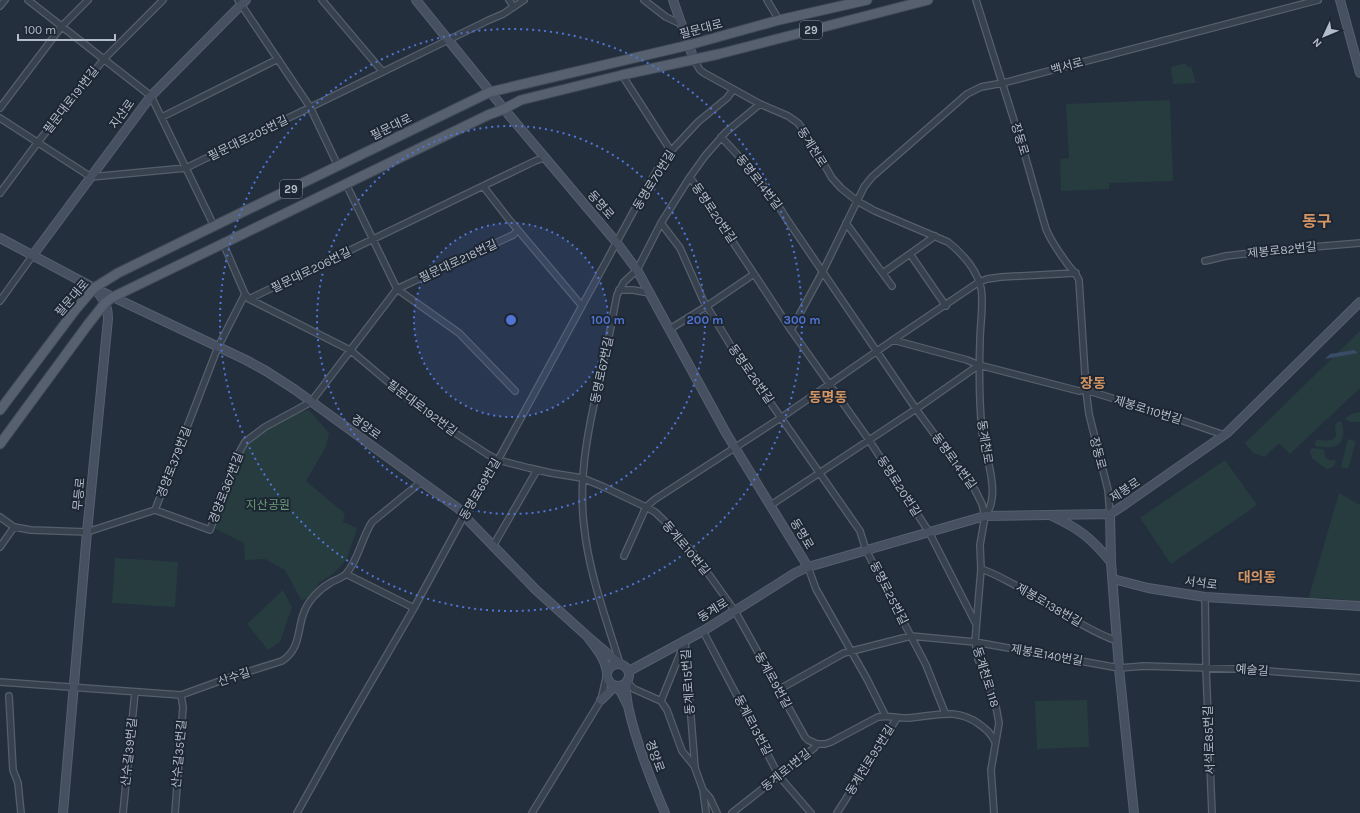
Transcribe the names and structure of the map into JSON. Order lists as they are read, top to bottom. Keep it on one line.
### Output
{"streets":{"main road":["필문대로","29"],"street":["백서로","필문대로191번길","지산로","필문대로205번길","장동로","동계천로","동명로70번길","동명로14번길","동명로","동명로20번길","제봉로82번길","필문대로218번길","필문대로206번길","동명로67번길","동명로26번길","필문대로192번길","제봉로110번길","경양로","경양로379번길","경양로367번길","동명로69번길","제봉로","무등로","동계로10번길","서석로","동명로25번길","제봉로138번길","동계로","제봉로140번길","예술길","산수길","동계천로 118","동계로9번길","동계로15번길","동계로13번길","서석로85번길","산수길39번길","산수길35번길","동계천로95번길","동계로1번길"]},"crossings":[["필문대로","필문대로191번길"],["필문대로","동명로"],["필문대로","경양로"],["29","동계천로"],["29","동명로"],["29","필문대로192번길"],["29","경양로"],["29","무등로"],["백서로","장동로"],["백서로","동계천로"],["필문대로191번길","지산로"],["필문대로191번길","필문대로205번길"],["필문대로205번길","동명로"],["장동로","동명로"],["장동로","제봉로110번길"],["장동로","제봉로"],["동계천로","동명로70번길"],["동계천로","동명로14번길"],["동계천로","동명로"],["동계천로","제봉로110번길"],["동계천로","동계천로 118"],["동명로70번길","동명로"],["동명로70번길","동명로69번길"],["동명로14번길","동명로"],["동명로14번길","동계천로 118"],["동명로","동명로20번길"],["동명로","동명로67번길"],["동명로","동명로26번길"],["동명로","동명로69번길"],["동명로","제봉로"],["동명로","동명로25번길"],["동명로","동계로"],["동명로","동계천로 118"],["동명로20번길","동명로26번길"],["필문대로206번길","필문대로192번길"],["동명로67번길","경양로"],["동명로67번길","동계로10번길"],["동명로67번길","동계로"],["동명로26번길","동명로25번길"],["필문대로192번길","동명로69번길"],["제봉로110번길","제봉로"],["경양로","경양로379번길"],["경양로","경양로367번길"],["경양로","동명로69번길"],["경양로","무등로"],["경양로","동계로"],["경양로","산수길"],["경양로379번길","경양로367번길"],["경양로379번길","무등로"],["제봉로","서석로"],["제봉로","제봉로138번길"],["제봉로","제봉로140번길"],["무등로","산수길"],["동계로10번길","동계로"],["동계로10번길","동계로9번길"],["서석로","서석로85번길"],["동명로25번길","제봉로140번길"],["동명로25번길","동계천로 118"],["동명로25번길","동계천로95번길"],["제봉로138번길","동계천로 118"],["동계로","동계로9번길"],["동계로","동계로15번길"],["동계로","동계로13번길"],["제봉로140번길","동계천로 118"],["예술길","서석로85번길"],["산수길","산수길39번길"],["산수길","산수길35번길"],["동계천로 118","동계천로95번길"],["동계로9번길","동계로1번길"],["동계로13번길","동계로1번길"]],"districts":["동구","장동","동명동","대의동"],"parks":["지산공원"],"scale_bar":"100 m","north":"bottom left","rings":["100 m","200 m","300 m"]}
